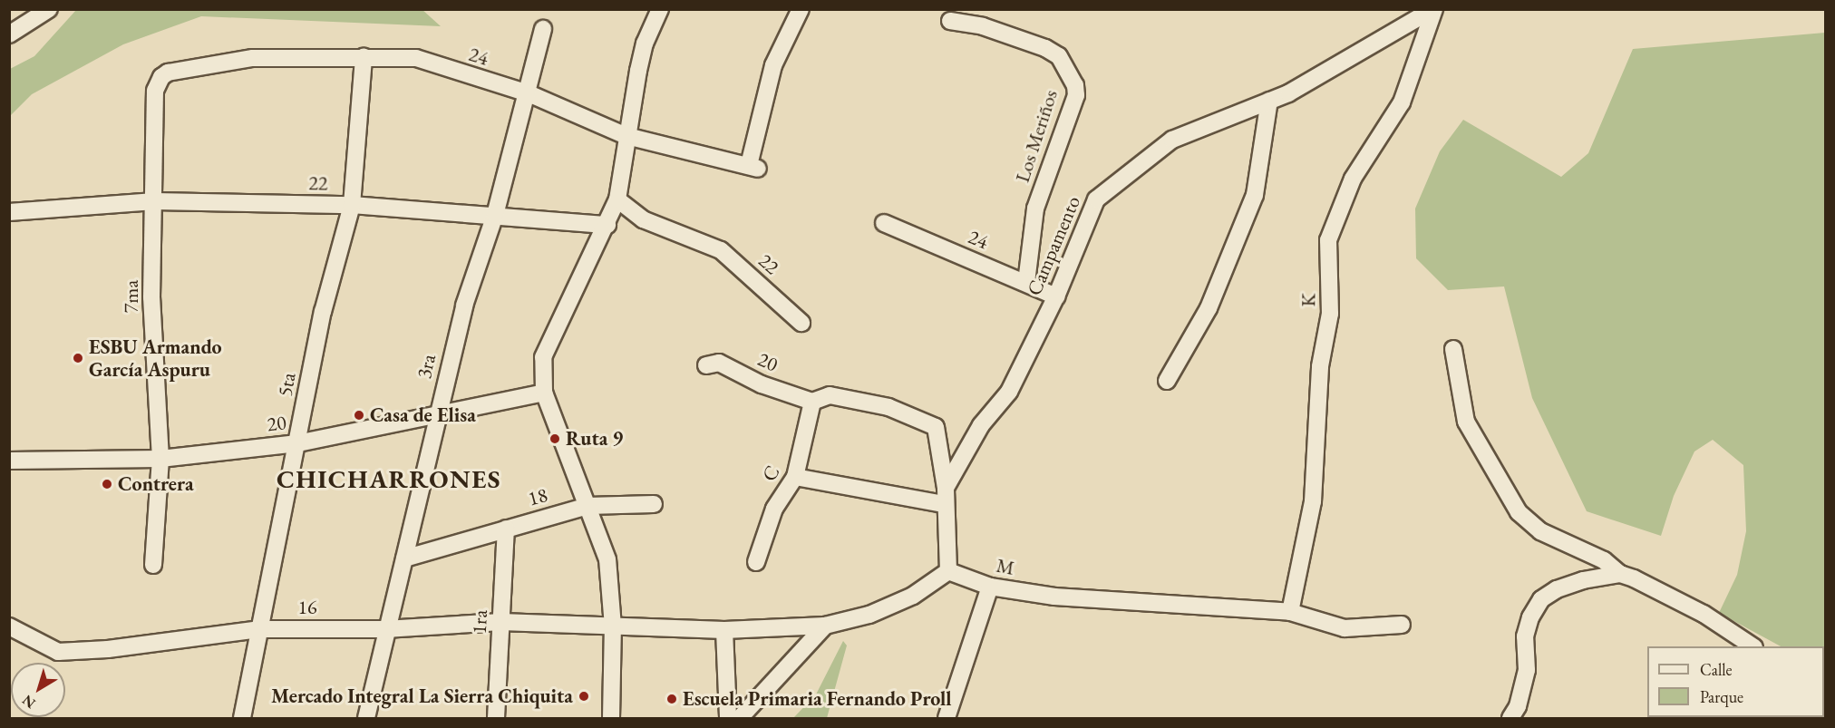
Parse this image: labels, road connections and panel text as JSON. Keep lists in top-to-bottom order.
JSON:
{
  "streets": {
    "street": [
      "24",
      "Los Meriños",
      "22",
      "Campamento",
      "7ma",
      "K",
      "20",
      "3ra",
      "5ta",
      "C",
      "18",
      "M",
      "16",
      "1ra"
    ]
  },
  "crossings": [
    ["24", "Los Meriños"],
    ["24", "Campamento"],
    ["24", "7ma"],
    ["24", "3ra"],
    ["24", "5ta"],
    ["22", "7ma"],
    ["22", "3ra"],
    ["22", "5ta"],
    ["Campamento", "K"],
    ["7ma", "20"],
    ["K", "M"],
    ["20", "3ra"],
    ["20", "5ta"],
    ["20", "C"],
    ["3ra", "18"],
    ["3ra", "16"],
    ["5ta", "16"],
    ["18", "1ra"],
    ["16", "1ra"]
  ],
  "districts": ["CHICHARRONES"],
  "places": [
    "ESBU Armando García Aspuru",
    "Casa de Elisa",
    "Ruta 9",
    "Contrera",
    "Mercado Integral La Sierra Chiquita",
    "Escuela Primaria Fernando Proll"
  ],
  "legend": ["Calle", "Parque"],
  "north": "bottom left"
}
